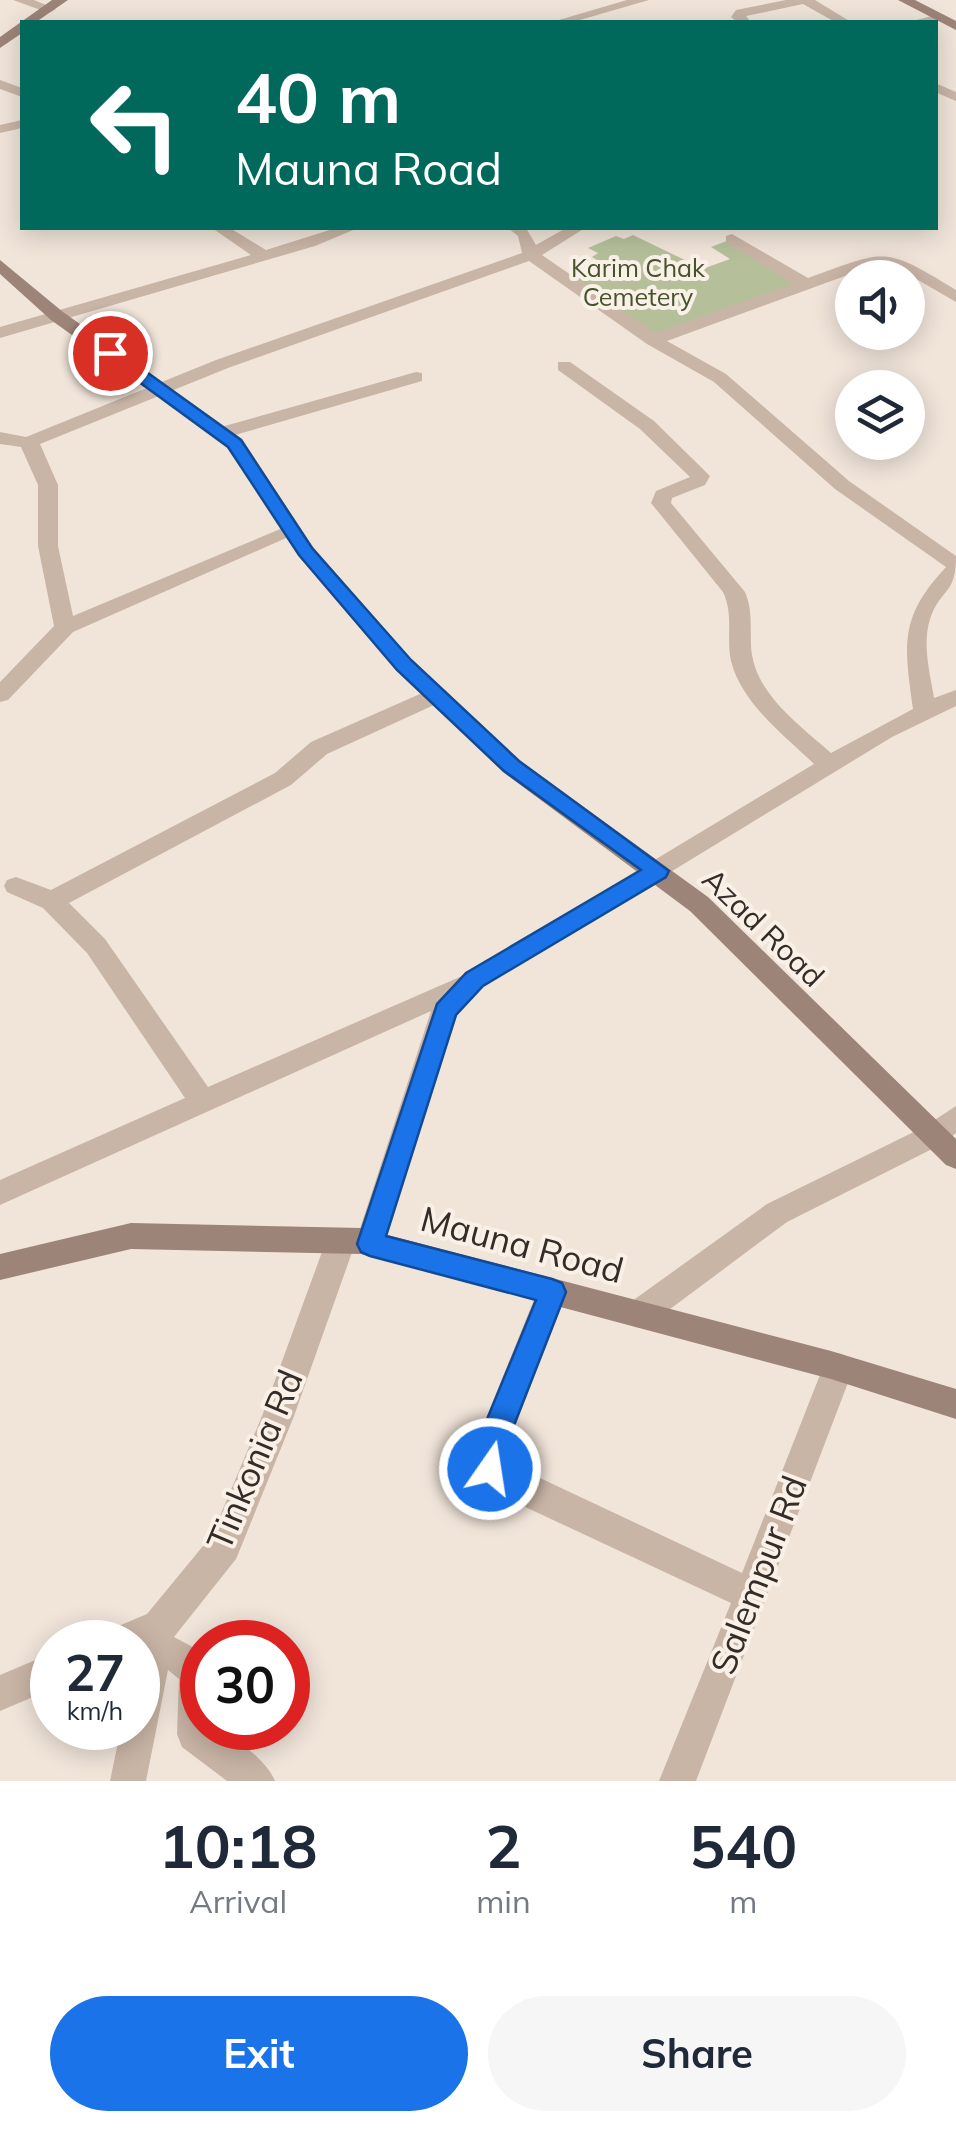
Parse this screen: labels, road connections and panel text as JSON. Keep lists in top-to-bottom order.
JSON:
{
  "streets": {
    "street": [
      "Azad Road",
      "Mauna Road",
      "Tinkonia Rd",
      "Salempur Rd"
    ]
  },
  "crossings": [
    ["Mauna Road", "Tinkonia Rd"],
    ["Mauna Road", "Salempur Rd"]
  ],
  "parks": ["Karim Chak Cemetery"],
  "page": {
    "turn": ["40 m", "Mauna Road"],
    "speed": "27 km/h",
    "limit": "30",
    "eta": [
      "10:18",
      "Arrival",
      "2",
      "min",
      "540",
      "m"
    ],
    "buttons": ["Exit", "Share"]
  }
}
